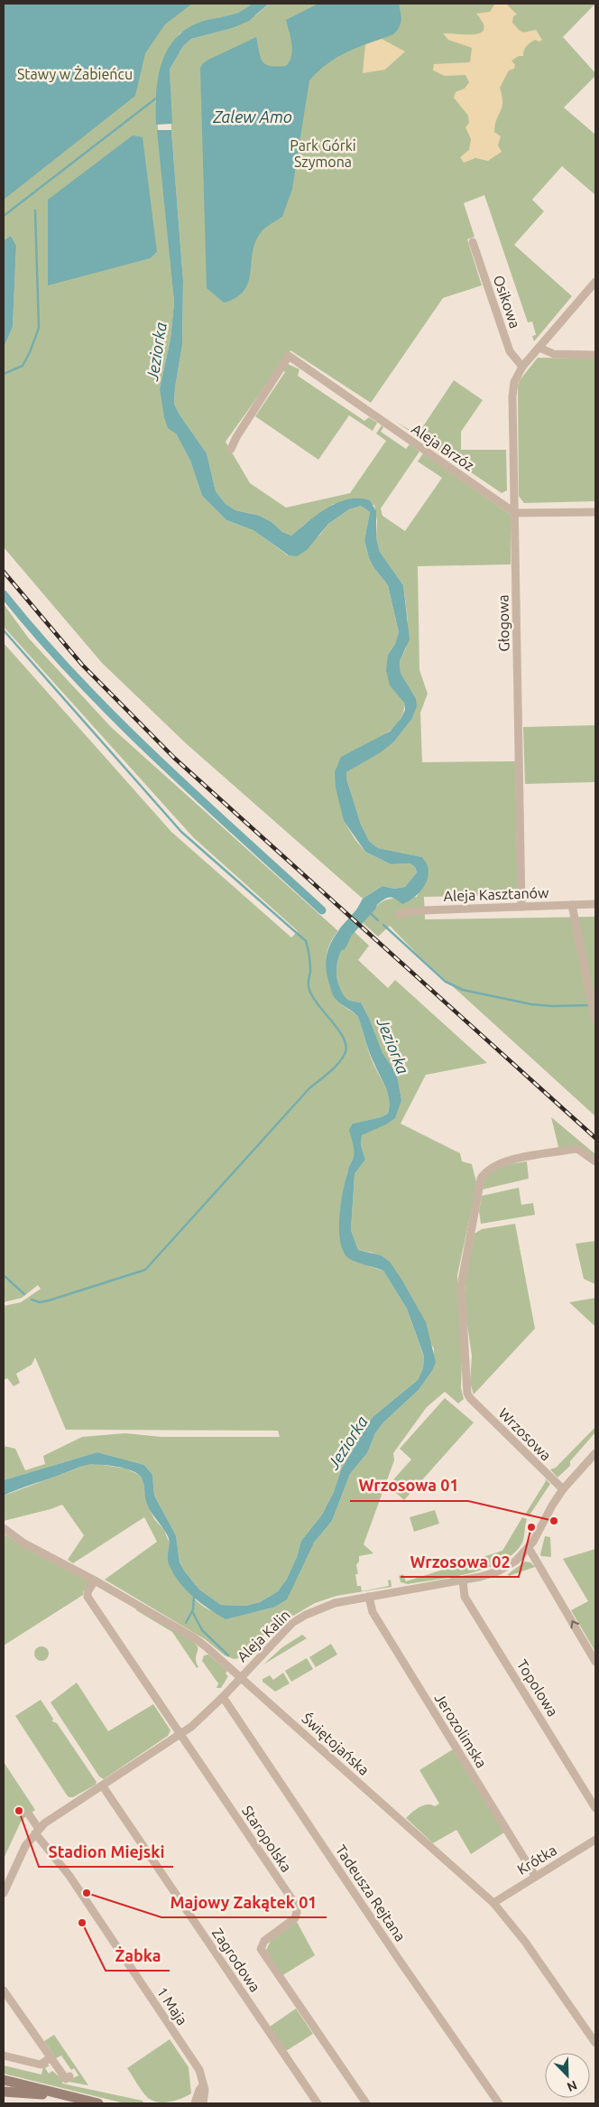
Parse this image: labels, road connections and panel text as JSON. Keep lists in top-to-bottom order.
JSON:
{
  "streets": {
    "street": [
      "Osikowa",
      "Aleja Brzóz",
      "Głogowa",
      "Aleja Kasztanów",
      "Wrzosowa",
      "Aleja Kalin",
      "Topolowa",
      "Jerozolimska",
      "Świętojańska",
      "Staropolska",
      "Krótka",
      "Tadeusza Rejtana",
      "Zagrodowa",
      "1 Maja"
    ]
  },
  "crossings": [
    ["Osikowa", "Głogowa"],
    ["Aleja Brzóz", "Głogowa"],
    ["Głogowa", "Aleja Kasztanów"],
    ["Wrzosowa", "Aleja Kalin"],
    ["Aleja Kalin", "Topolowa"],
    ["Aleja Kalin", "Jerozolimska"],
    ["Aleja Kalin", "Świętojańska"],
    ["Aleja Kalin", "Staropolska"],
    ["Aleja Kalin", "Tadeusza Rejtana"],
    ["Aleja Kalin", "Zagrodowa"],
    ["Aleja Kalin", "1 Maja"],
    ["Jerozolimska", "Krótka"],
    ["Świętojańska", "Staropolska"],
    ["Świętojańska", "Krótka"]
  ],
  "water": ["Zalew Amo", "Jeziorka"],
  "parks": ["Stawy w Żabieńcu", "Park Górki Szymona"],
  "places": [
    "Wrzosowa 01",
    "Wrzosowa 02",
    "Stadion Miejski",
    "Majowy Zakątek 01",
    "Żabka"
  ],
  "north": "bottom right"
}
